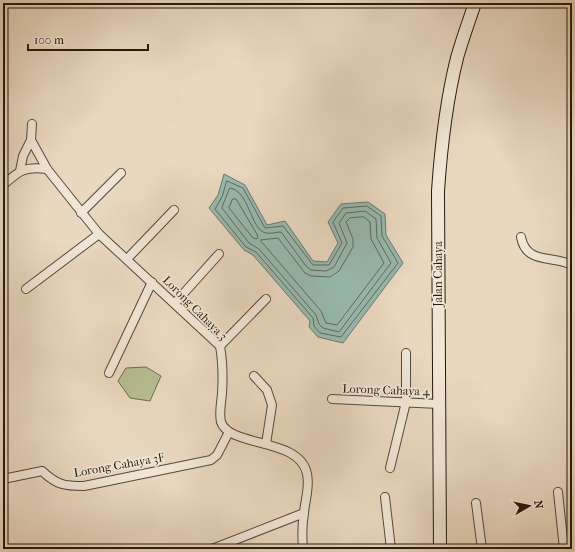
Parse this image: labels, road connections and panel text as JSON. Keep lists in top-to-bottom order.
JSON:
{
  "streets": {
    "street": [
      "Jalan Cahaya",
      "Lorong Cahaya 3",
      "Lorong Cahaya 4",
      "Lorong Cahaya 3F"
    ]
  },
  "crossings": [
    ["Jalan Cahaya", "Lorong Cahaya 4"],
    ["Lorong Cahaya 3", "Lorong Cahaya 3F"]
  ],
  "scale_bar": "100 m",
  "north": "right"
}
